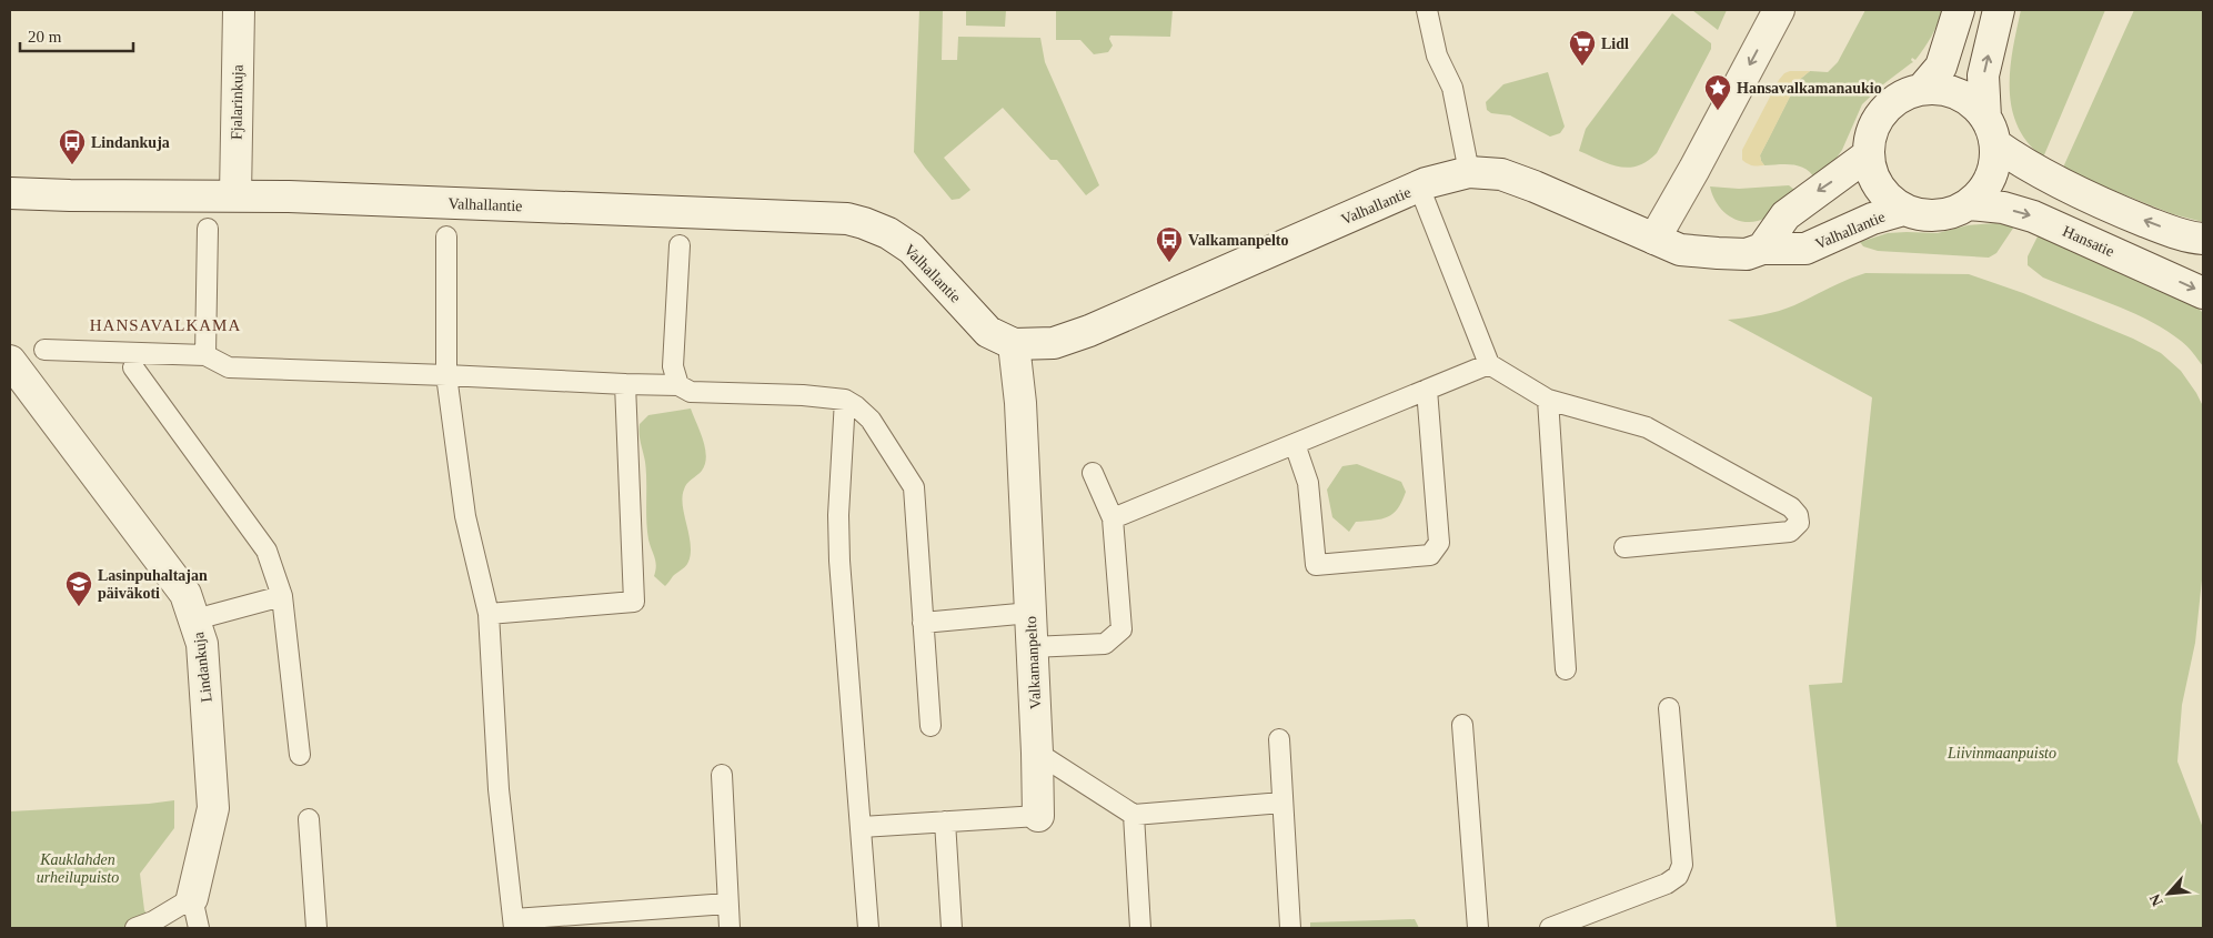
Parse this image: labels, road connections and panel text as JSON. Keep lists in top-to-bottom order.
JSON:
{
  "streets": {
    "street": [
      "Fjalarinkuja",
      "Valhallantie",
      "Hansatie",
      "Valkamanpelto",
      "Lindankuja"
    ]
  },
  "crossings": [
    ["Fjalarinkuja", "Valhallantie"],
    ["Valhallantie", "Hansatie"],
    ["Valhallantie", "Valkamanpelto"]
  ],
  "districts": ["HANSAVALKAMA"],
  "parks": ["Liivinmaanpuisto", "Kauklahden urheilupuisto"],
  "places": {
    "supermarket": ["Lidl"],
    "place": ["Hansavalkamanaukio"],
    "bus stop": ["Lindankuja", "Valkamanpelto"],
    "school or university": ["Lasinpuhaltajan päiväkoti"]
  },
  "scale_bar": "20 m",
  "north": "bottom left"
}
